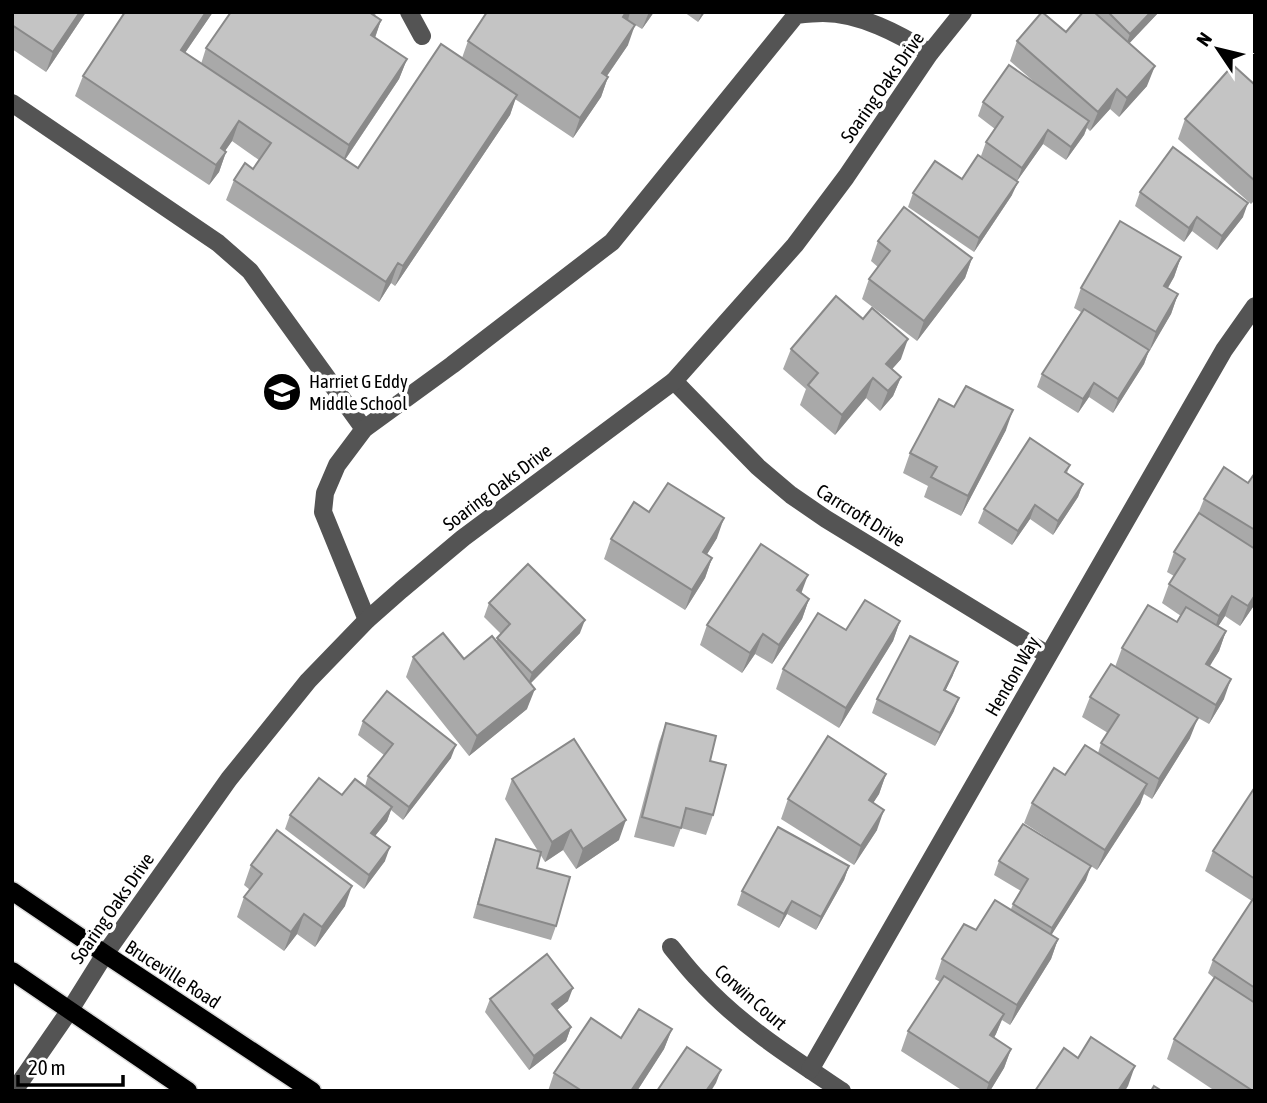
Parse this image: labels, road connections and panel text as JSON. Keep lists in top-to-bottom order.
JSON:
{
  "streets": {
    "main road": ["Bruceville Road"],
    "street": [
      "Soaring Oaks Drive",
      "Carrcroft Drive",
      "Hendon Way",
      "Corwin Court"
    ]
  },
  "crossings": [
    ["Soaring Oaks Drive", "Carrcroft Drive"],
    ["Soaring Oaks Drive", "Bruceville Road"],
    ["Carrcroft Drive", "Hendon Way"],
    ["Hendon Way", "Corwin Court"]
  ],
  "places": {
    "school or university": ["Harriet G Eddy Middle School"]
  },
  "scale_bar": "20 m",
  "north": "top left"
}
